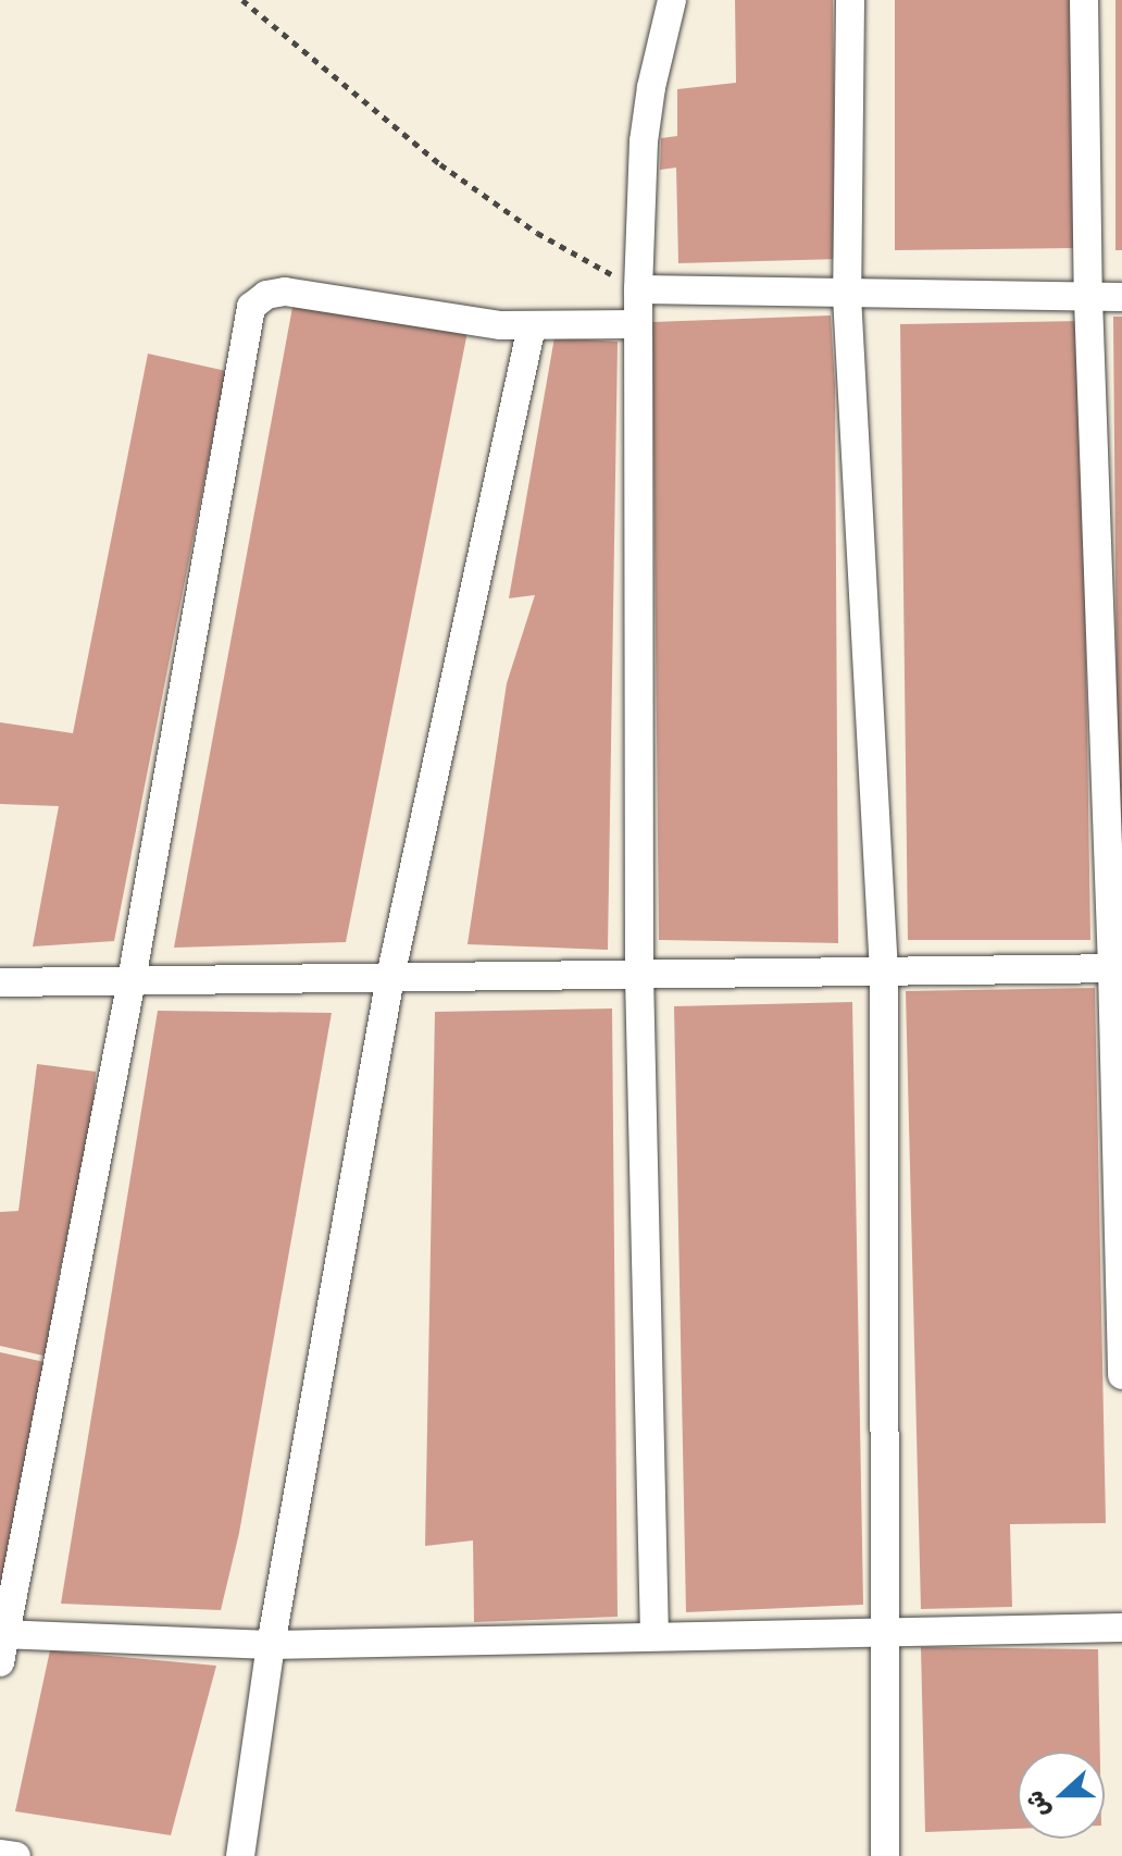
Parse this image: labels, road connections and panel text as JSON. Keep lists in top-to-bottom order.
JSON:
{
  "north": "left"
}
